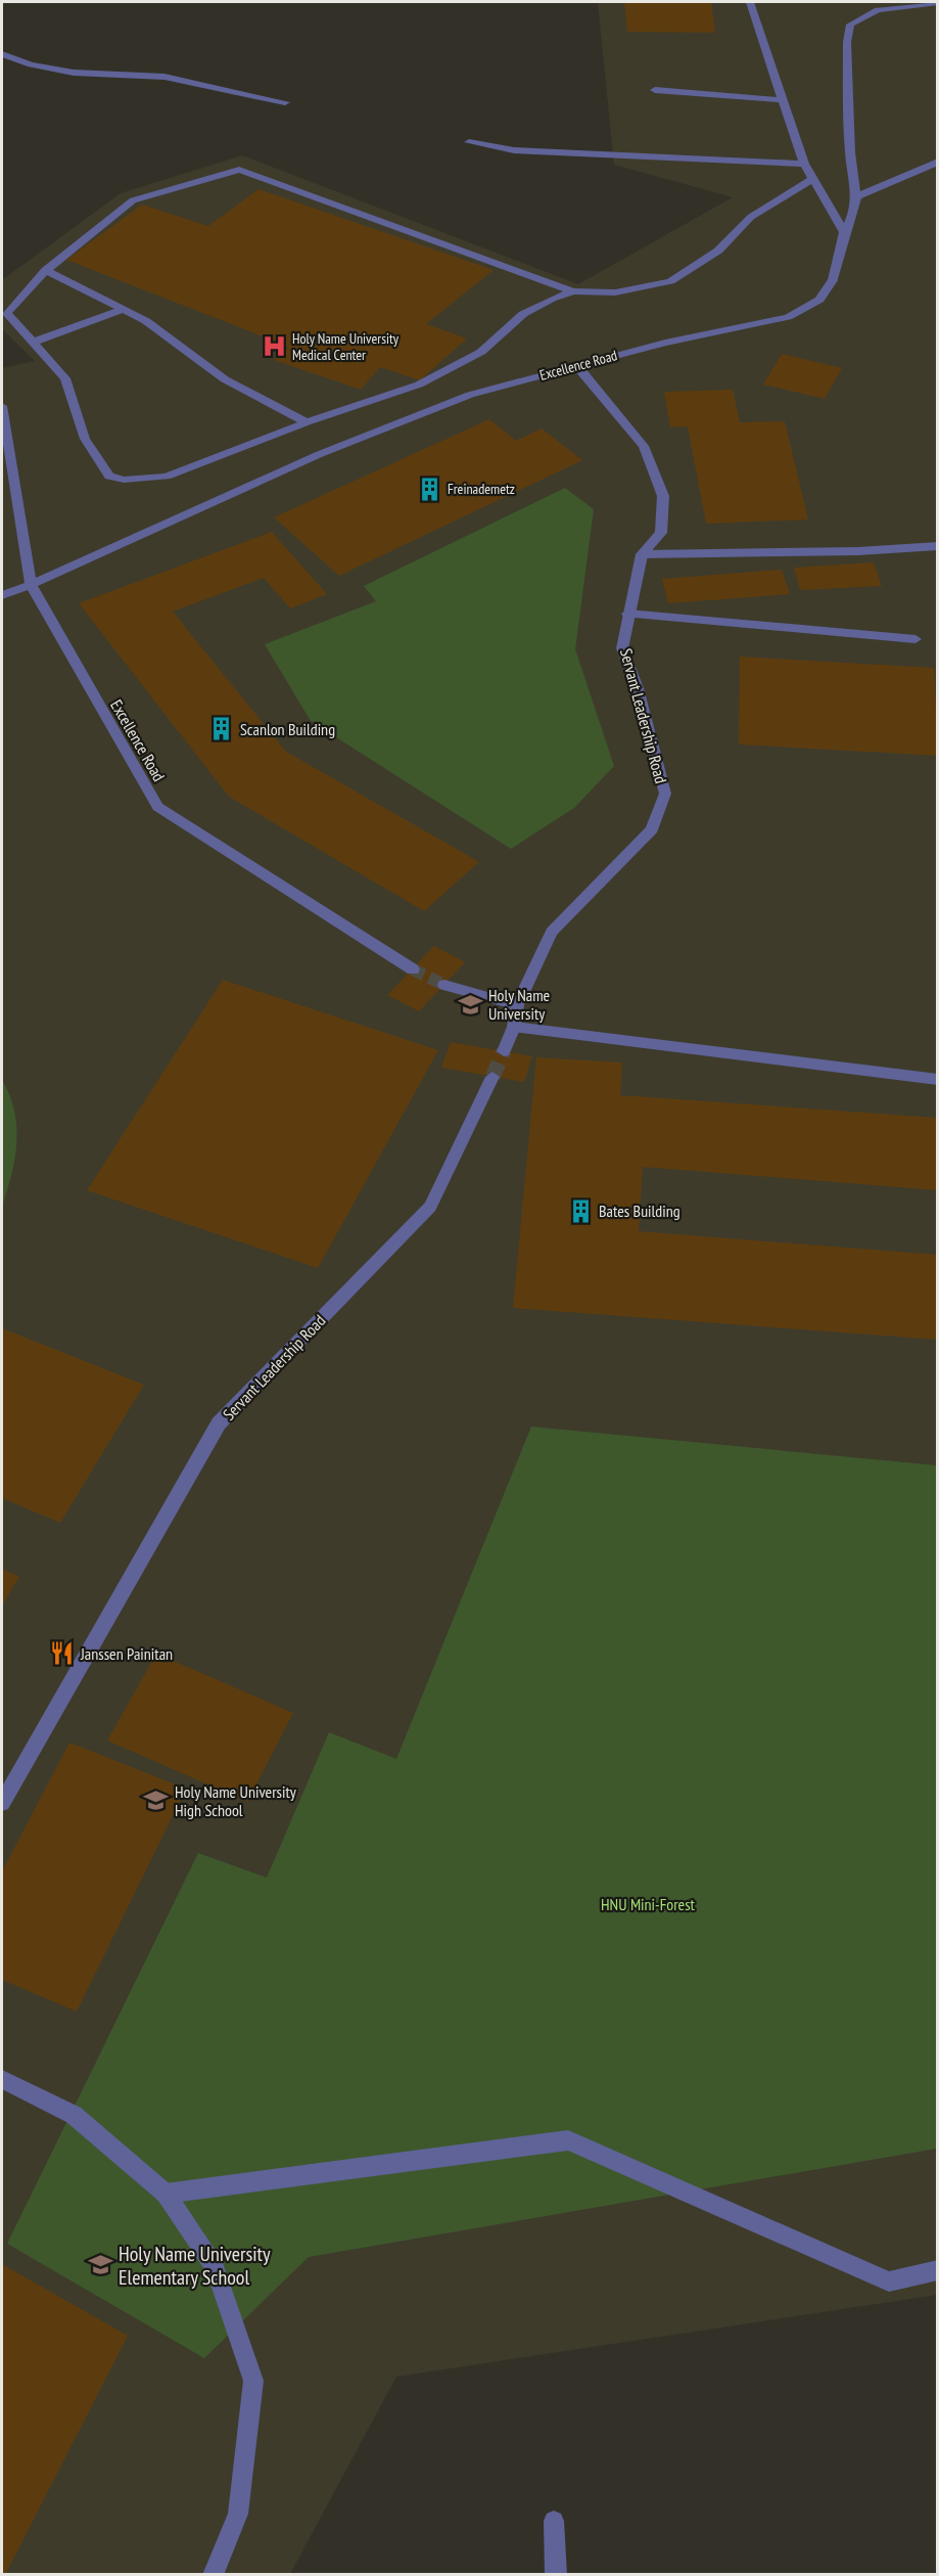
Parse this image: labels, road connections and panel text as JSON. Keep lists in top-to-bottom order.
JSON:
{
  "streets": {
    "street": ["Excellence Road", "Servant Leadership Road"]
  },
  "crossings": [
    ["Excellence Road", "Servant Leadership Road"]
  ],
  "parks": ["HNU Mini-Forest"],
  "places": {
    "hospital": ["Holy Name University Medical Center"],
    "building": ["Freinademetz", "Scanlon Building", "Bates Building"],
    "school or university": ["Holy Name University", "Holy Name University High School", "Holy Name University Elementary School"],
    "restaurant": ["Janssen Painitan"]
  }
}
